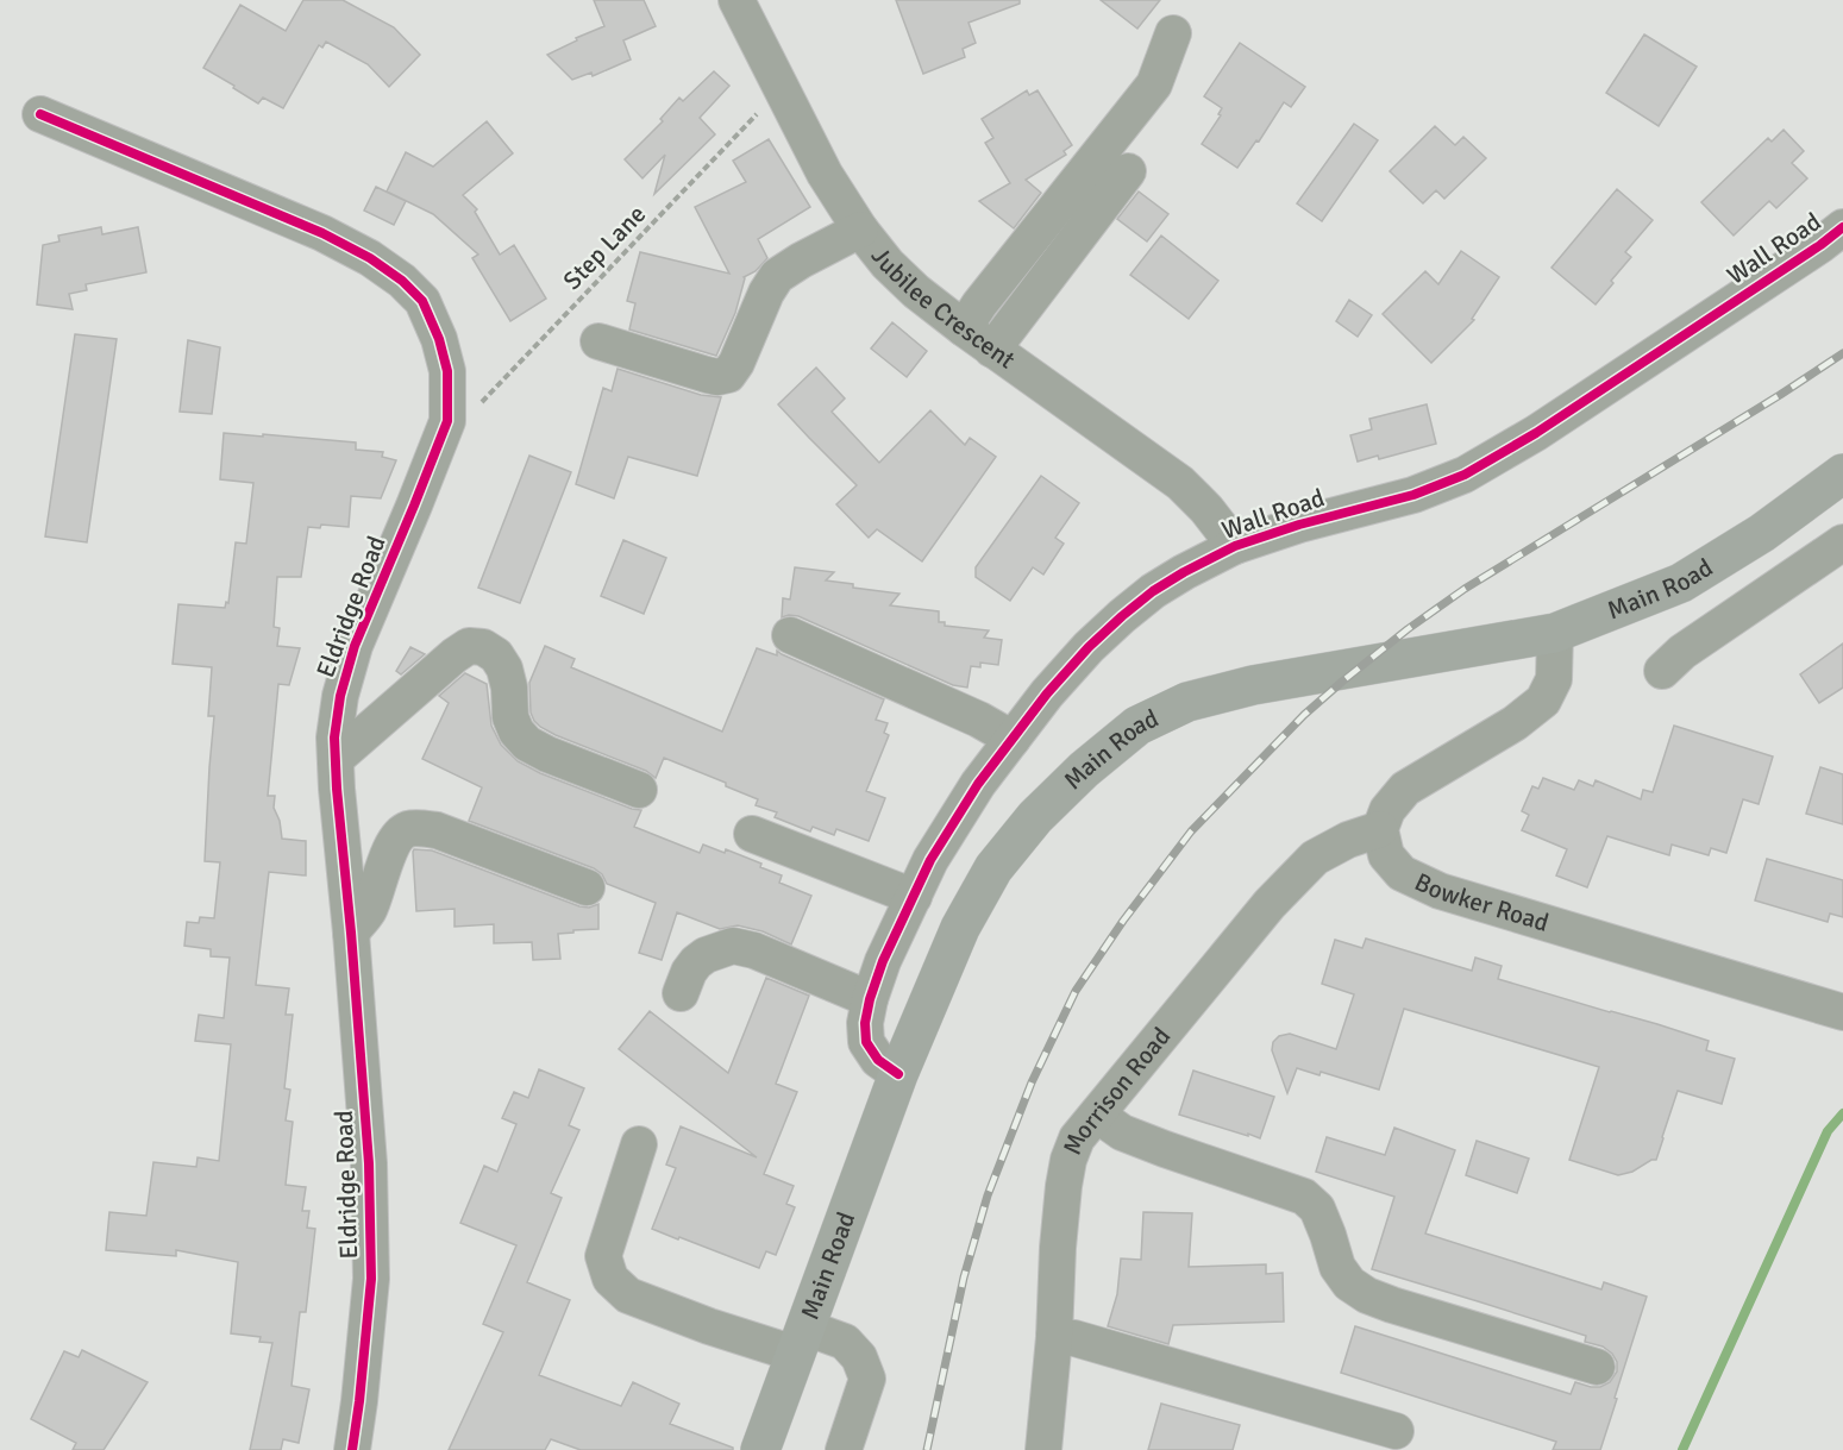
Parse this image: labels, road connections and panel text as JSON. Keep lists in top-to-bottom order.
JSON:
{
  "streets": {
    "main road": ["Main Road"],
    "street": [
      "Wall Road",
      "Jubilee Crescent",
      "Eldridge Road",
      "Bowker Road",
      "Morrison Road"
    ],
    "path": ["Step Lane"]
  },
  "crossings": [
    ["Step Lane", "Jubilee Crescent"],
    ["Step Lane", "Eldridge Road"],
    ["Wall Road", "Jubilee Crescent"],
    ["Wall Road", "Main Road"],
    ["Bowker Road", "Morrison Road"]
  ]
}
